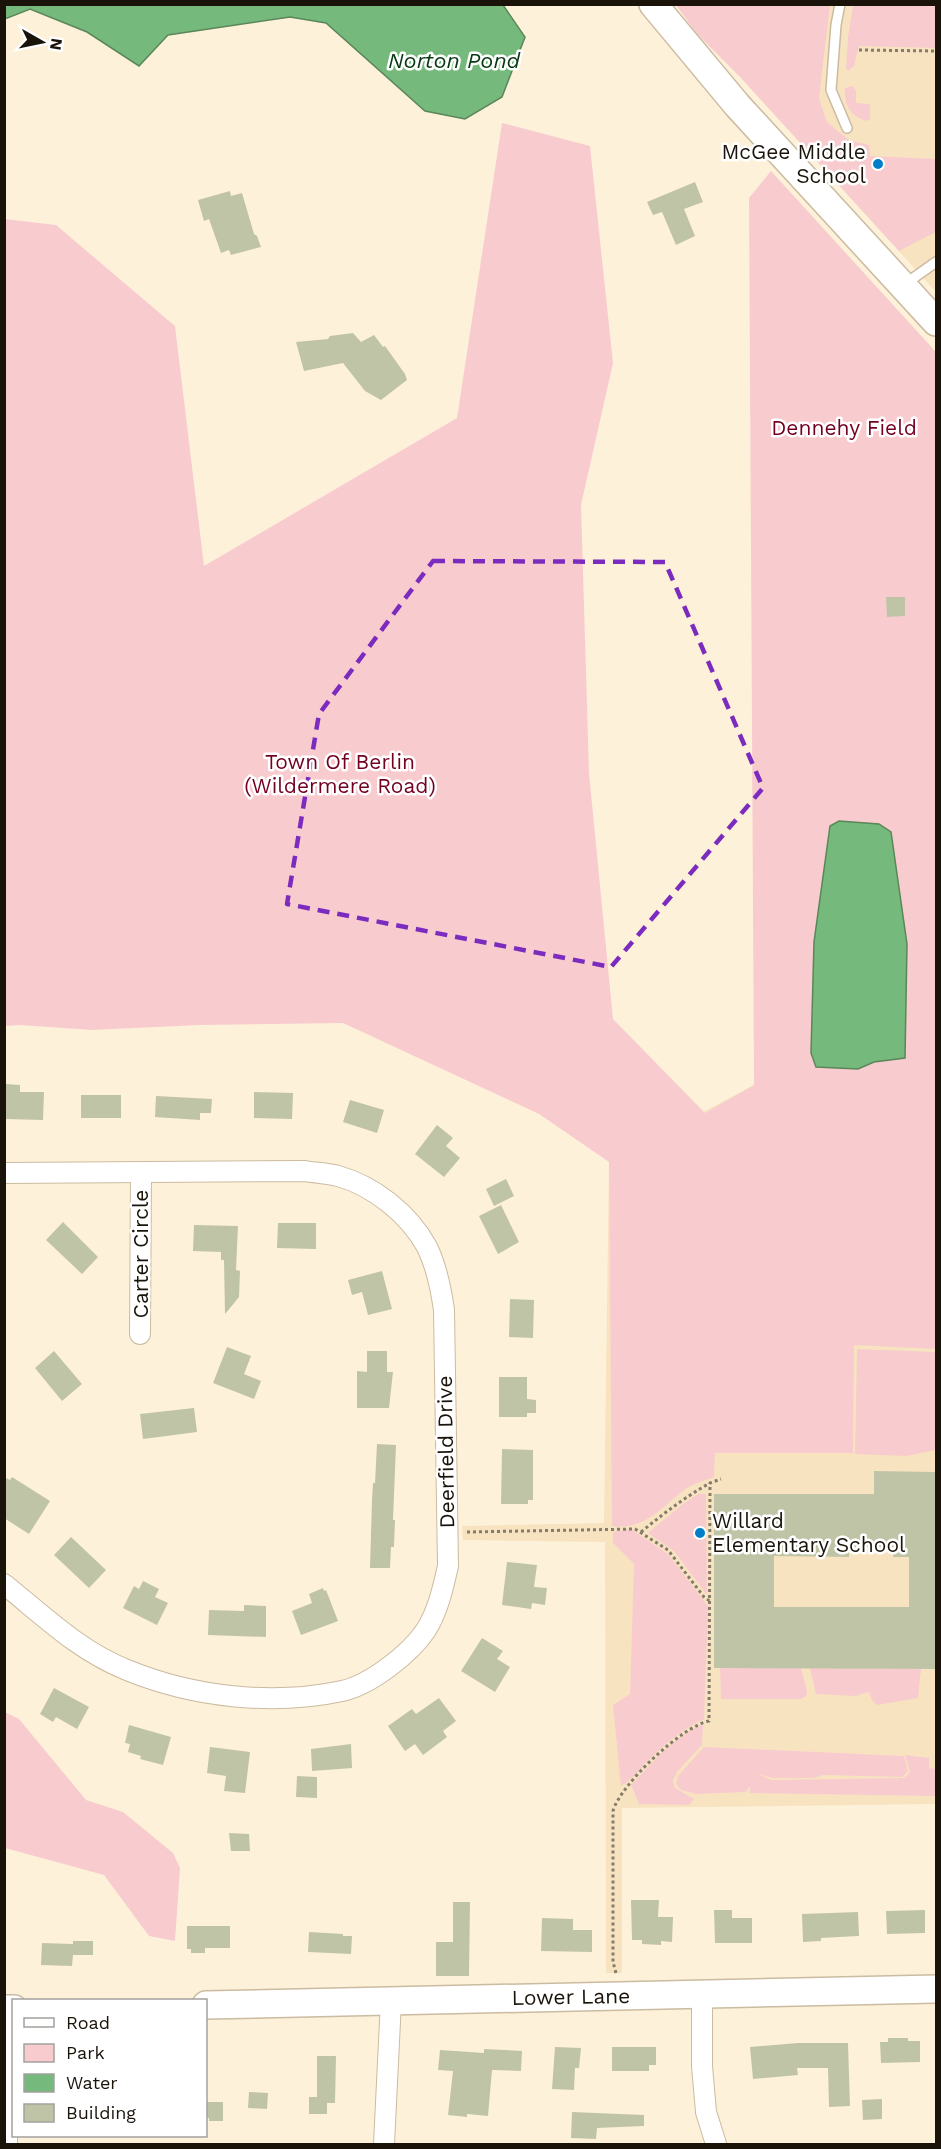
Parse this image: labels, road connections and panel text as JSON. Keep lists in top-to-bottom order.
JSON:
{
  "streets": {
    "street": ["Carter Circle", "Deerfield Drive", "Lower Lane"]
  },
  "crossings": [
    ["Carter Circle", "Deerfield Drive"]
  ],
  "water": ["Norton Pond"],
  "parks": ["Dennehy Field", "Town Of Berlin (Wildermere Road)"],
  "places": ["McGee Middle School", "Willard Elementary School"],
  "legend": [
    "Road",
    "Park",
    "Water",
    "Building"
  ],
  "north": "right"
}
